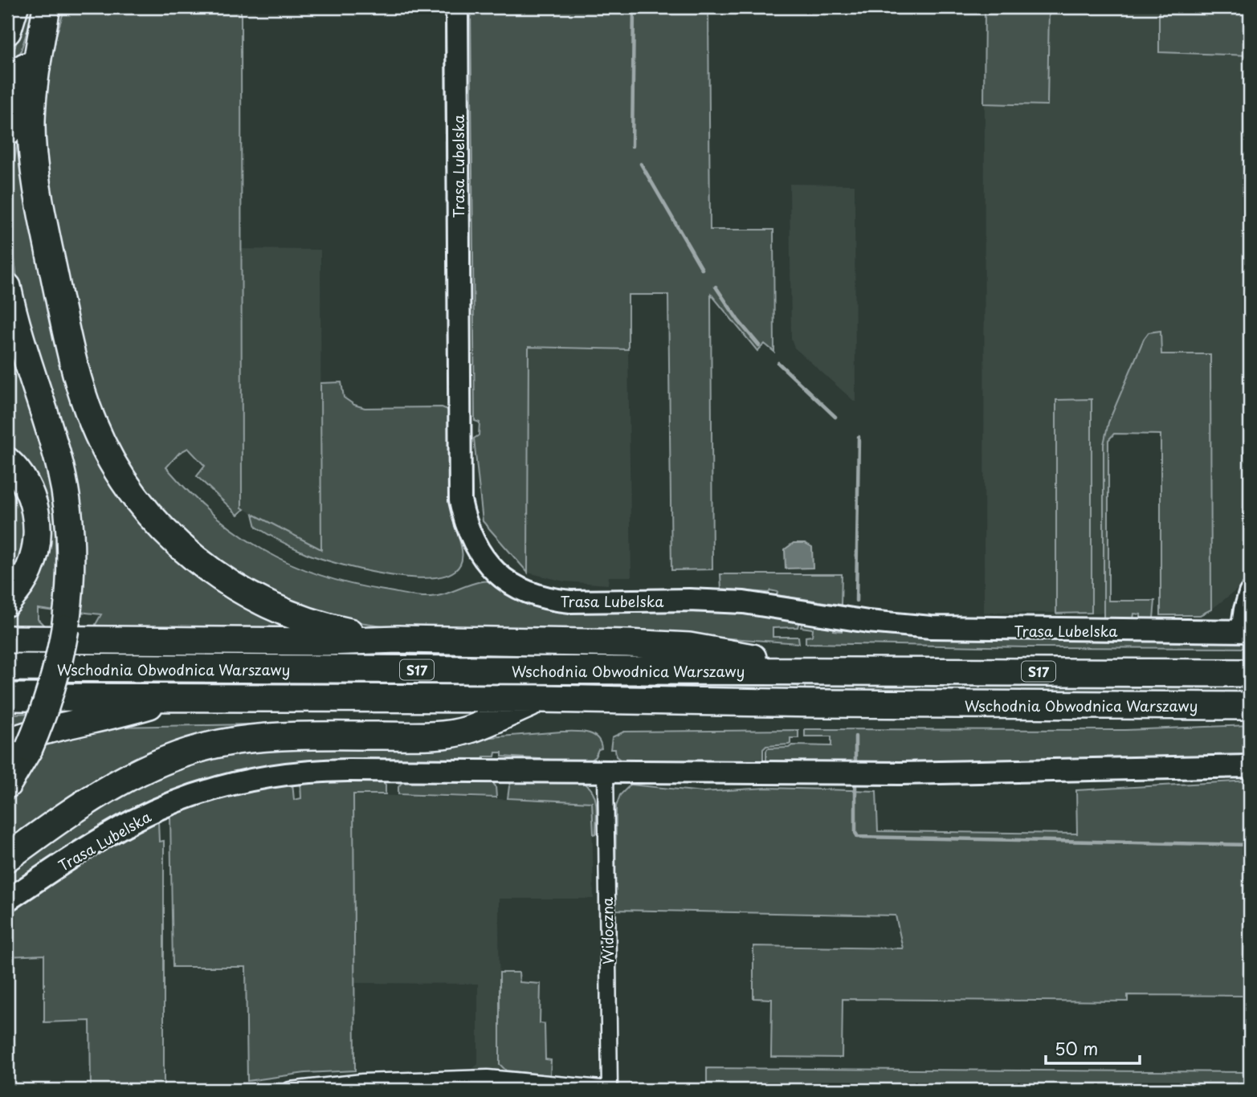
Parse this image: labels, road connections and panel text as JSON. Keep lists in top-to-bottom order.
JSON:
{
  "streets": {
    "highway": ["Wschodnia Obwodnica Warszawy", "S17"],
    "street": ["Trasa Lubelska", "Widoczna"]
  },
  "crossings": [
    ["Trasa Lubelska", "Widoczna"],
    ["Wschodnia Obwodnica Warszawy", "S17"]
  ],
  "scale_bar": "50 m"
}
